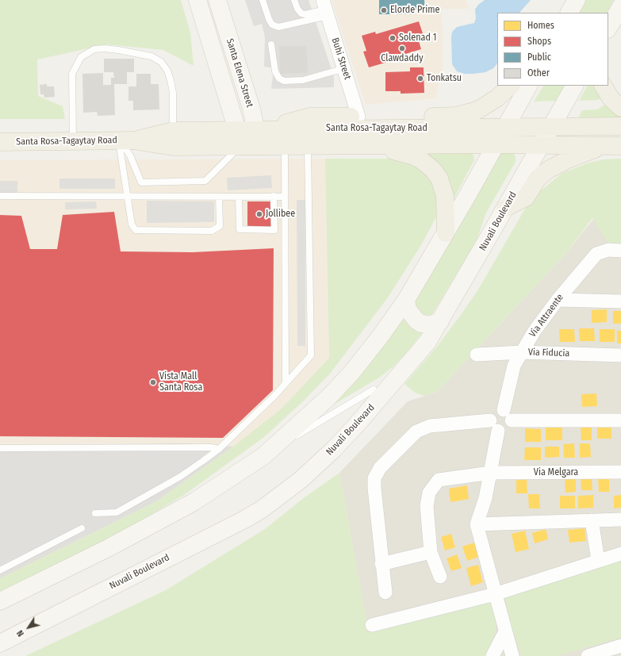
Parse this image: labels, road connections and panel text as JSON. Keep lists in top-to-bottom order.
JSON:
{
  "streets": {
    "main road": ["Santa Elena Street", "Santa Rosa-Tagaytay Road", "Nuvali Boulevard"],
    "street": [
      "Buhi Street",
      "Via Attraente",
      "Via Fiducia",
      "Via Melgara"
    ]
  },
  "crossings": [
    ["Santa Elena Street", "Santa Rosa-Tagaytay Road"],
    ["Santa Rosa-Tagaytay Road", "Nuvali Boulevard"],
    ["Via Attraente", "Via Fiducia"]
  ],
  "places": [
    "Elorde Prime",
    "Solenad 1",
    "Clawdaddy",
    "Tonkatsu",
    "Jollibee",
    "Vista Mall Santa Rosa"
  ],
  "legend": [
    "Homes",
    "Shops",
    "Public",
    "Other"
  ],
  "north": "bottom left"
}
